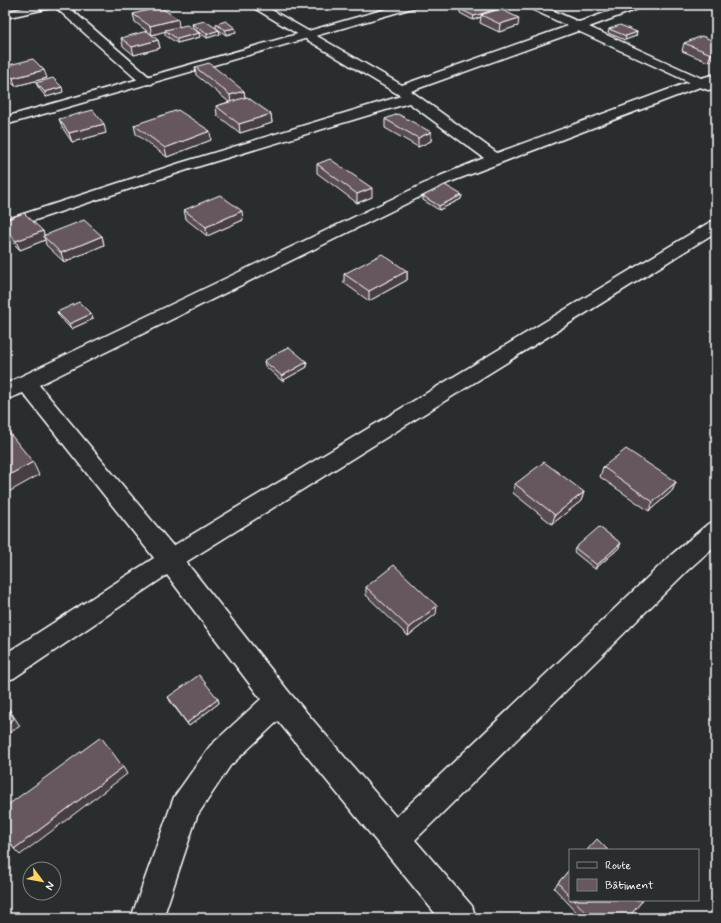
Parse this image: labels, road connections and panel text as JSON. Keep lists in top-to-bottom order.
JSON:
{
  "legend": ["Route", "Bâtiment"],
  "north": "bottom right"
}
